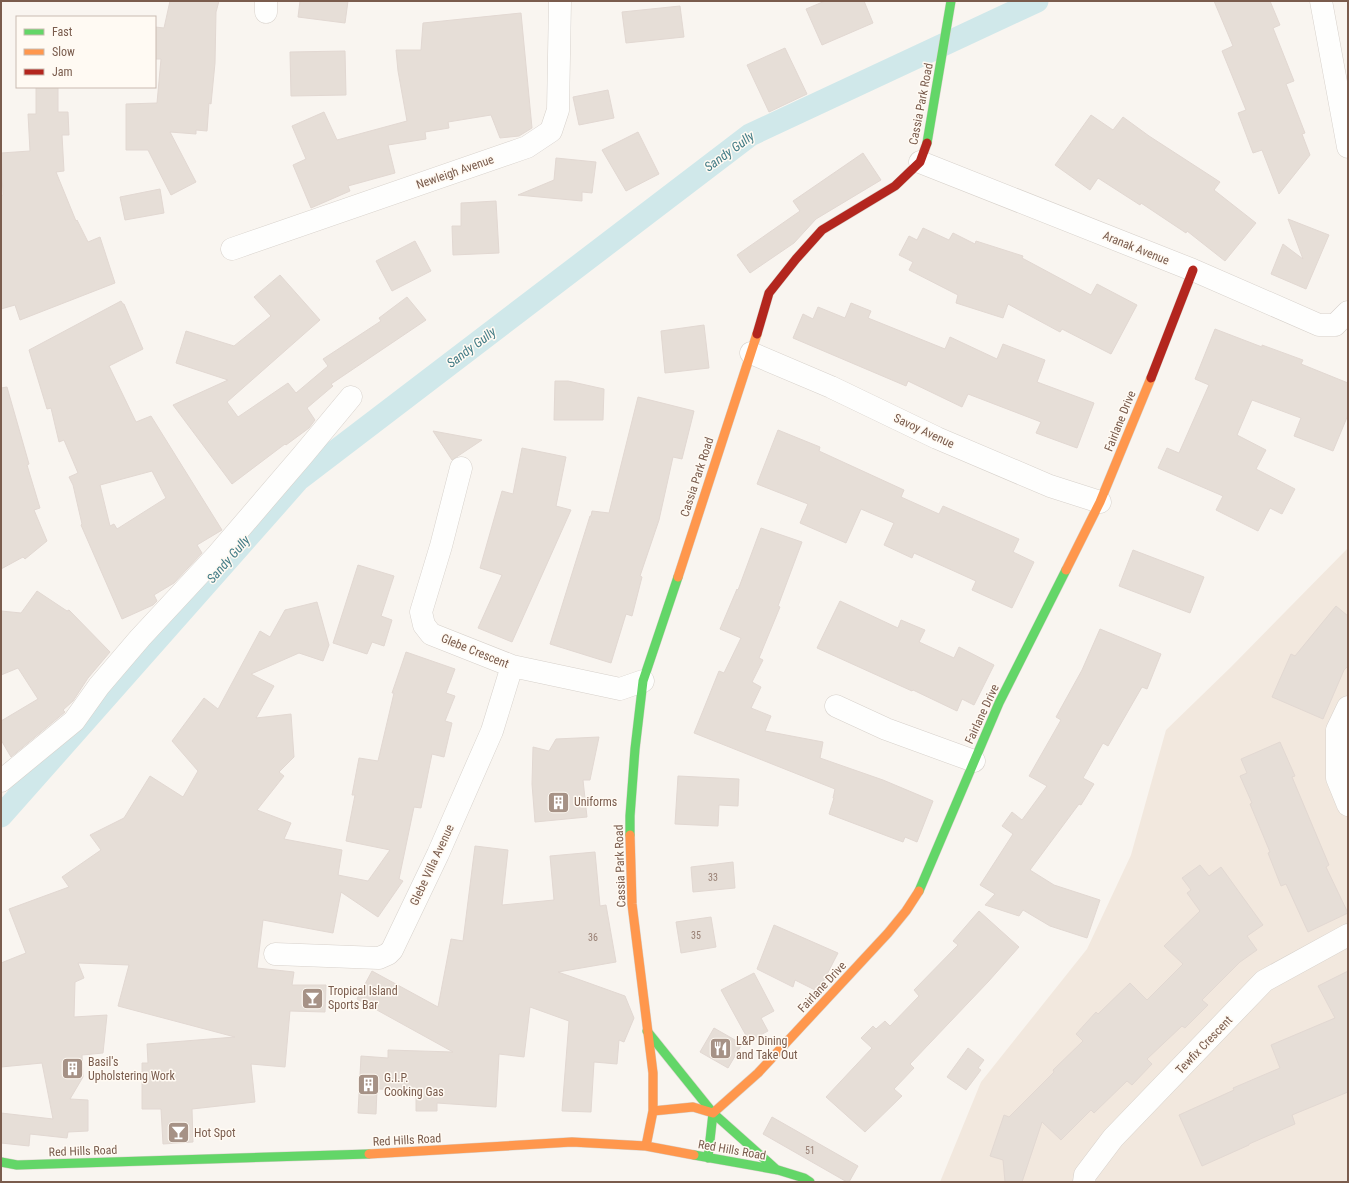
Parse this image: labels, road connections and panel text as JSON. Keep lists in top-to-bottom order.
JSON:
{
  "streets": {
    "main road": ["Cassia Park Road", "Fairlane Drive", "Red Hills Road"],
    "street": [
      "Newleigh Avenue",
      "Aranak Avenue",
      "Savoy Avenue",
      "Glebe Crescent",
      "Glebe Villa Avenue",
      "Tewfix Crescent"
    ]
  },
  "crossings": [
    ["Cassia Park Road", "Aranak Avenue"],
    ["Cassia Park Road", "Savoy Avenue"],
    ["Cassia Park Road", "Glebe Crescent"],
    ["Cassia Park Road", "Red Hills Road"],
    ["Aranak Avenue", "Fairlane Drive"],
    ["Fairlane Drive", "Savoy Avenue"],
    ["Glebe Crescent", "Glebe Villa Avenue"]
  ],
  "water": ["Sandy Gully"],
  "places": {
    "building": ["Uniforms", "Basil's Upholstering Work", "G.I.P. Cooking Gas"],
    "bar": ["Tropical Island Sports Bar", "Hot Spot"],
    "restaurant": ["L&P Dining and Take Out"]
  },
  "house_numbers": [
    "33",
    "35",
    "36",
    "51"
  ],
  "legend": ["Fast", "Slow", "Jam"]
}
